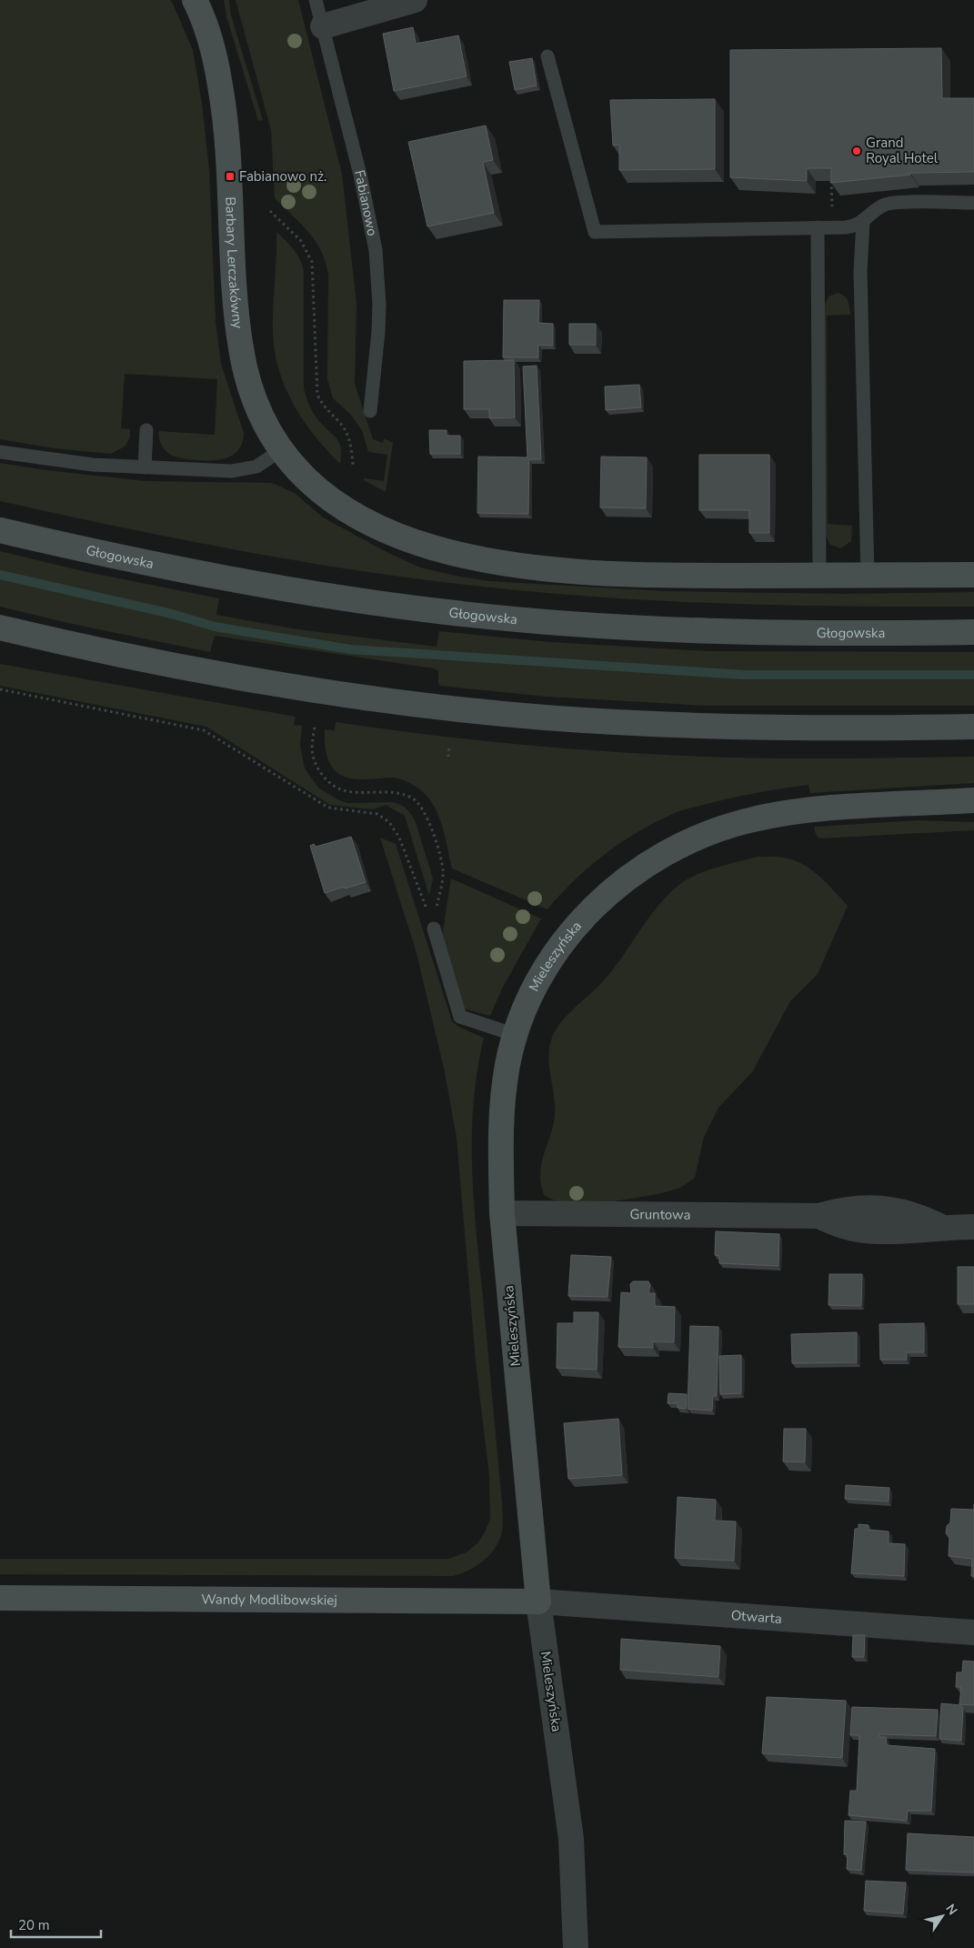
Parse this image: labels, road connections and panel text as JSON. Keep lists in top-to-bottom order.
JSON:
{
  "streets": {
    "street": [
      "Barbary Lerczakówny",
      "Głogowska",
      "Mieleszyńska",
      "Gruntowa",
      "Wandy Modlibowskiej",
      "Otwarta"
    ],
    "lane": ["Fabianowo"]
  },
  "crossings": [
    ["Mieleszyńska", "Gruntowa"],
    ["Mieleszyńska", "Wandy Modlibowskiej"],
    ["Mieleszyńska", "Otwarta"],
    ["Wandy Modlibowskiej", "Otwarta"]
  ],
  "places": {
    "other": ["Grand Royal Hotel"],
    "transit": ["Fabianowo nż."]
  },
  "scale_bar": "20 m",
  "north": "top right"
}
